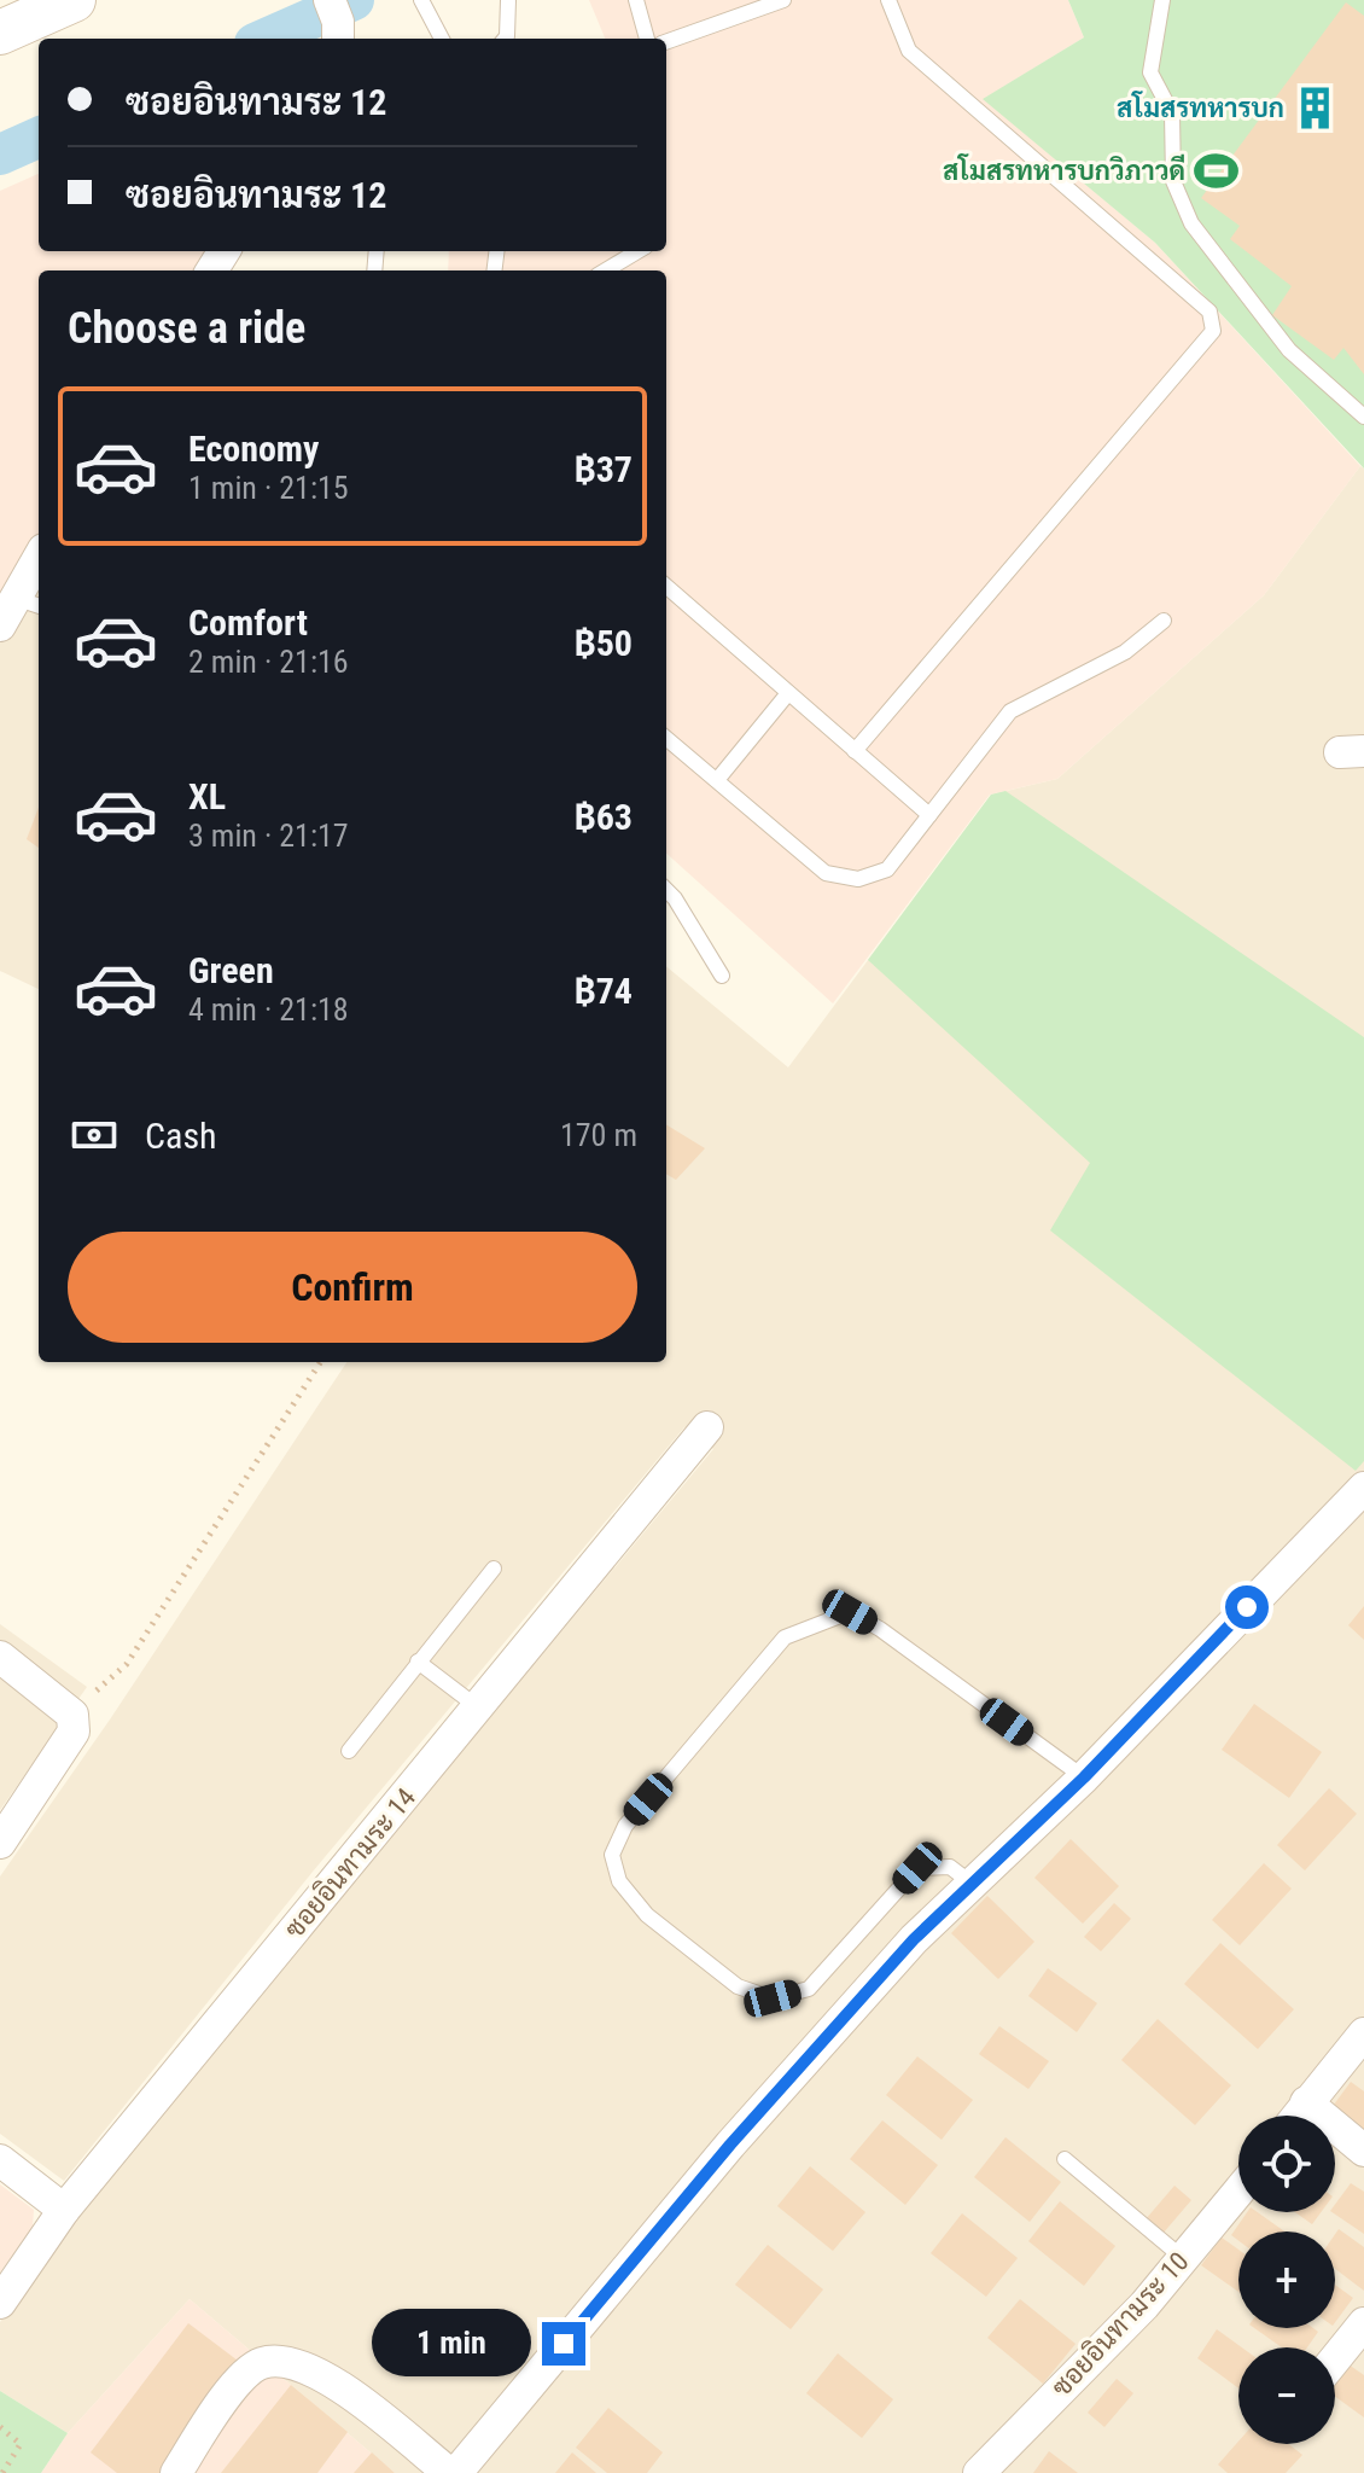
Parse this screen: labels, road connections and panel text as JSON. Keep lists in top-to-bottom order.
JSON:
{
  "streets": {
    "street": ["ซอยอินทามระ 14", "ซอยอินทามระ 10"]
  },
  "places": {
    "building": ["สโมสรทหารบก"],
    "sports": ["สโมสรทหารบกวิภาวดี"]
  },
  "page": {
    "banner": ["ซอยอินทามระ 12", "ซอยอินทามระ 12"],
    "heading": "Choose a ride",
    "list": [
      {
        "name": "Economy",
        "note": "1 min · 21:15",
        "value": "฿37"
      },
      {
        "name": "Comfort",
        "note": "2 min · 21:16",
        "value": "฿50"
      },
      {
        "name": "XL",
        "note": "3 min · 21:17",
        "value": "฿63"
      },
      {
        "name": "Green",
        "note": "4 min · 21:18",
        "value": "฿74"
      }
    ],
    "pay": ["Cash", "170 m"],
    "buttons": "Confirm",
    "map_buttons": ["+", "−"],
    "bubble": "1 min"
  }
}
